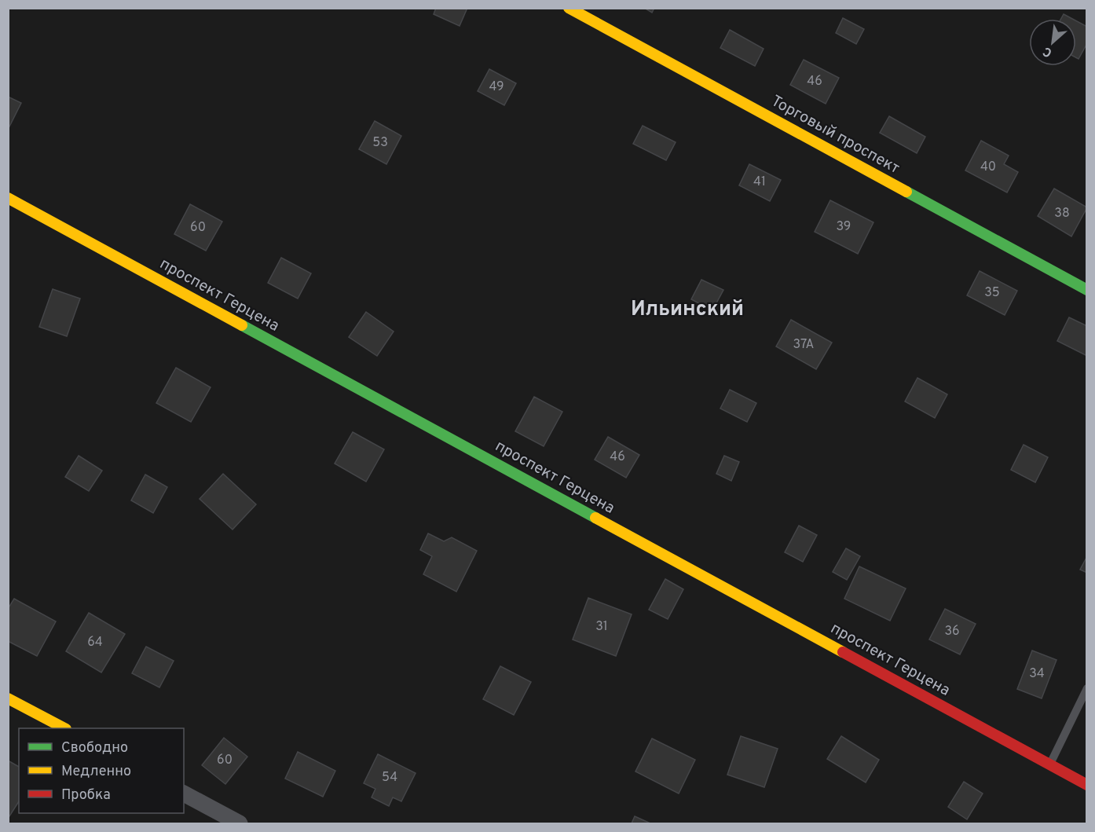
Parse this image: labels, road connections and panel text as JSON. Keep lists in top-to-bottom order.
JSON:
{
  "streets": {
    "street": ["Торговый проспект", "проспект Герцена"]
  },
  "districts": ["Ильинский"],
  "house_numbers": [
    "46",
    "49",
    "53",
    "40",
    "41",
    "38",
    "39",
    "60",
    "35",
    "37А",
    "46",
    "31",
    "36",
    "64",
    "34",
    "60",
    "54"
  ],
  "legend": ["Свободно", "Медленно", "Пробка"],
  "north": "bottom left"
}
